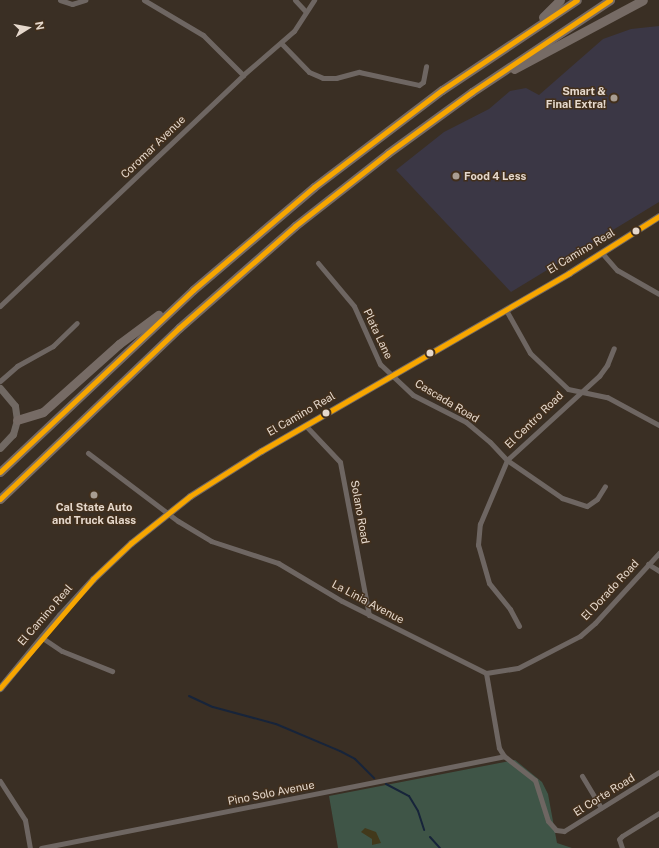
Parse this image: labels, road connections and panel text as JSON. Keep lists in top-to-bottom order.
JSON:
{
  "streets": {
    "main road": ["El Camino Real"],
    "street": [
      "Coromar Avenue",
      "Plata Lane",
      "Cascada Road",
      "El Centro Road",
      "Solano Road",
      "El Dorado Road",
      "La Linia Avenue",
      "Pino Solo Avenue",
      "El Corte Road"
    ]
  },
  "crossings": [
    ["El Camino Real", "Plata Lane"],
    ["El Camino Real", "Cascada Road"],
    ["El Camino Real", "Solano Road"],
    ["El Camino Real", "La Linia Avenue"],
    ["Plata Lane", "Cascada Road"],
    ["Cascada Road", "El Centro Road"],
    ["Solano Road", "La Linia Avenue"],
    ["El Dorado Road", "La Linia Avenue"],
    ["Pino Solo Avenue", "El Corte Road"]
  ],
  "places": ["Smart & Final Extra!", "Food 4 Less", "Cal State Auto and Truck Glass"],
  "north": "right"
}
